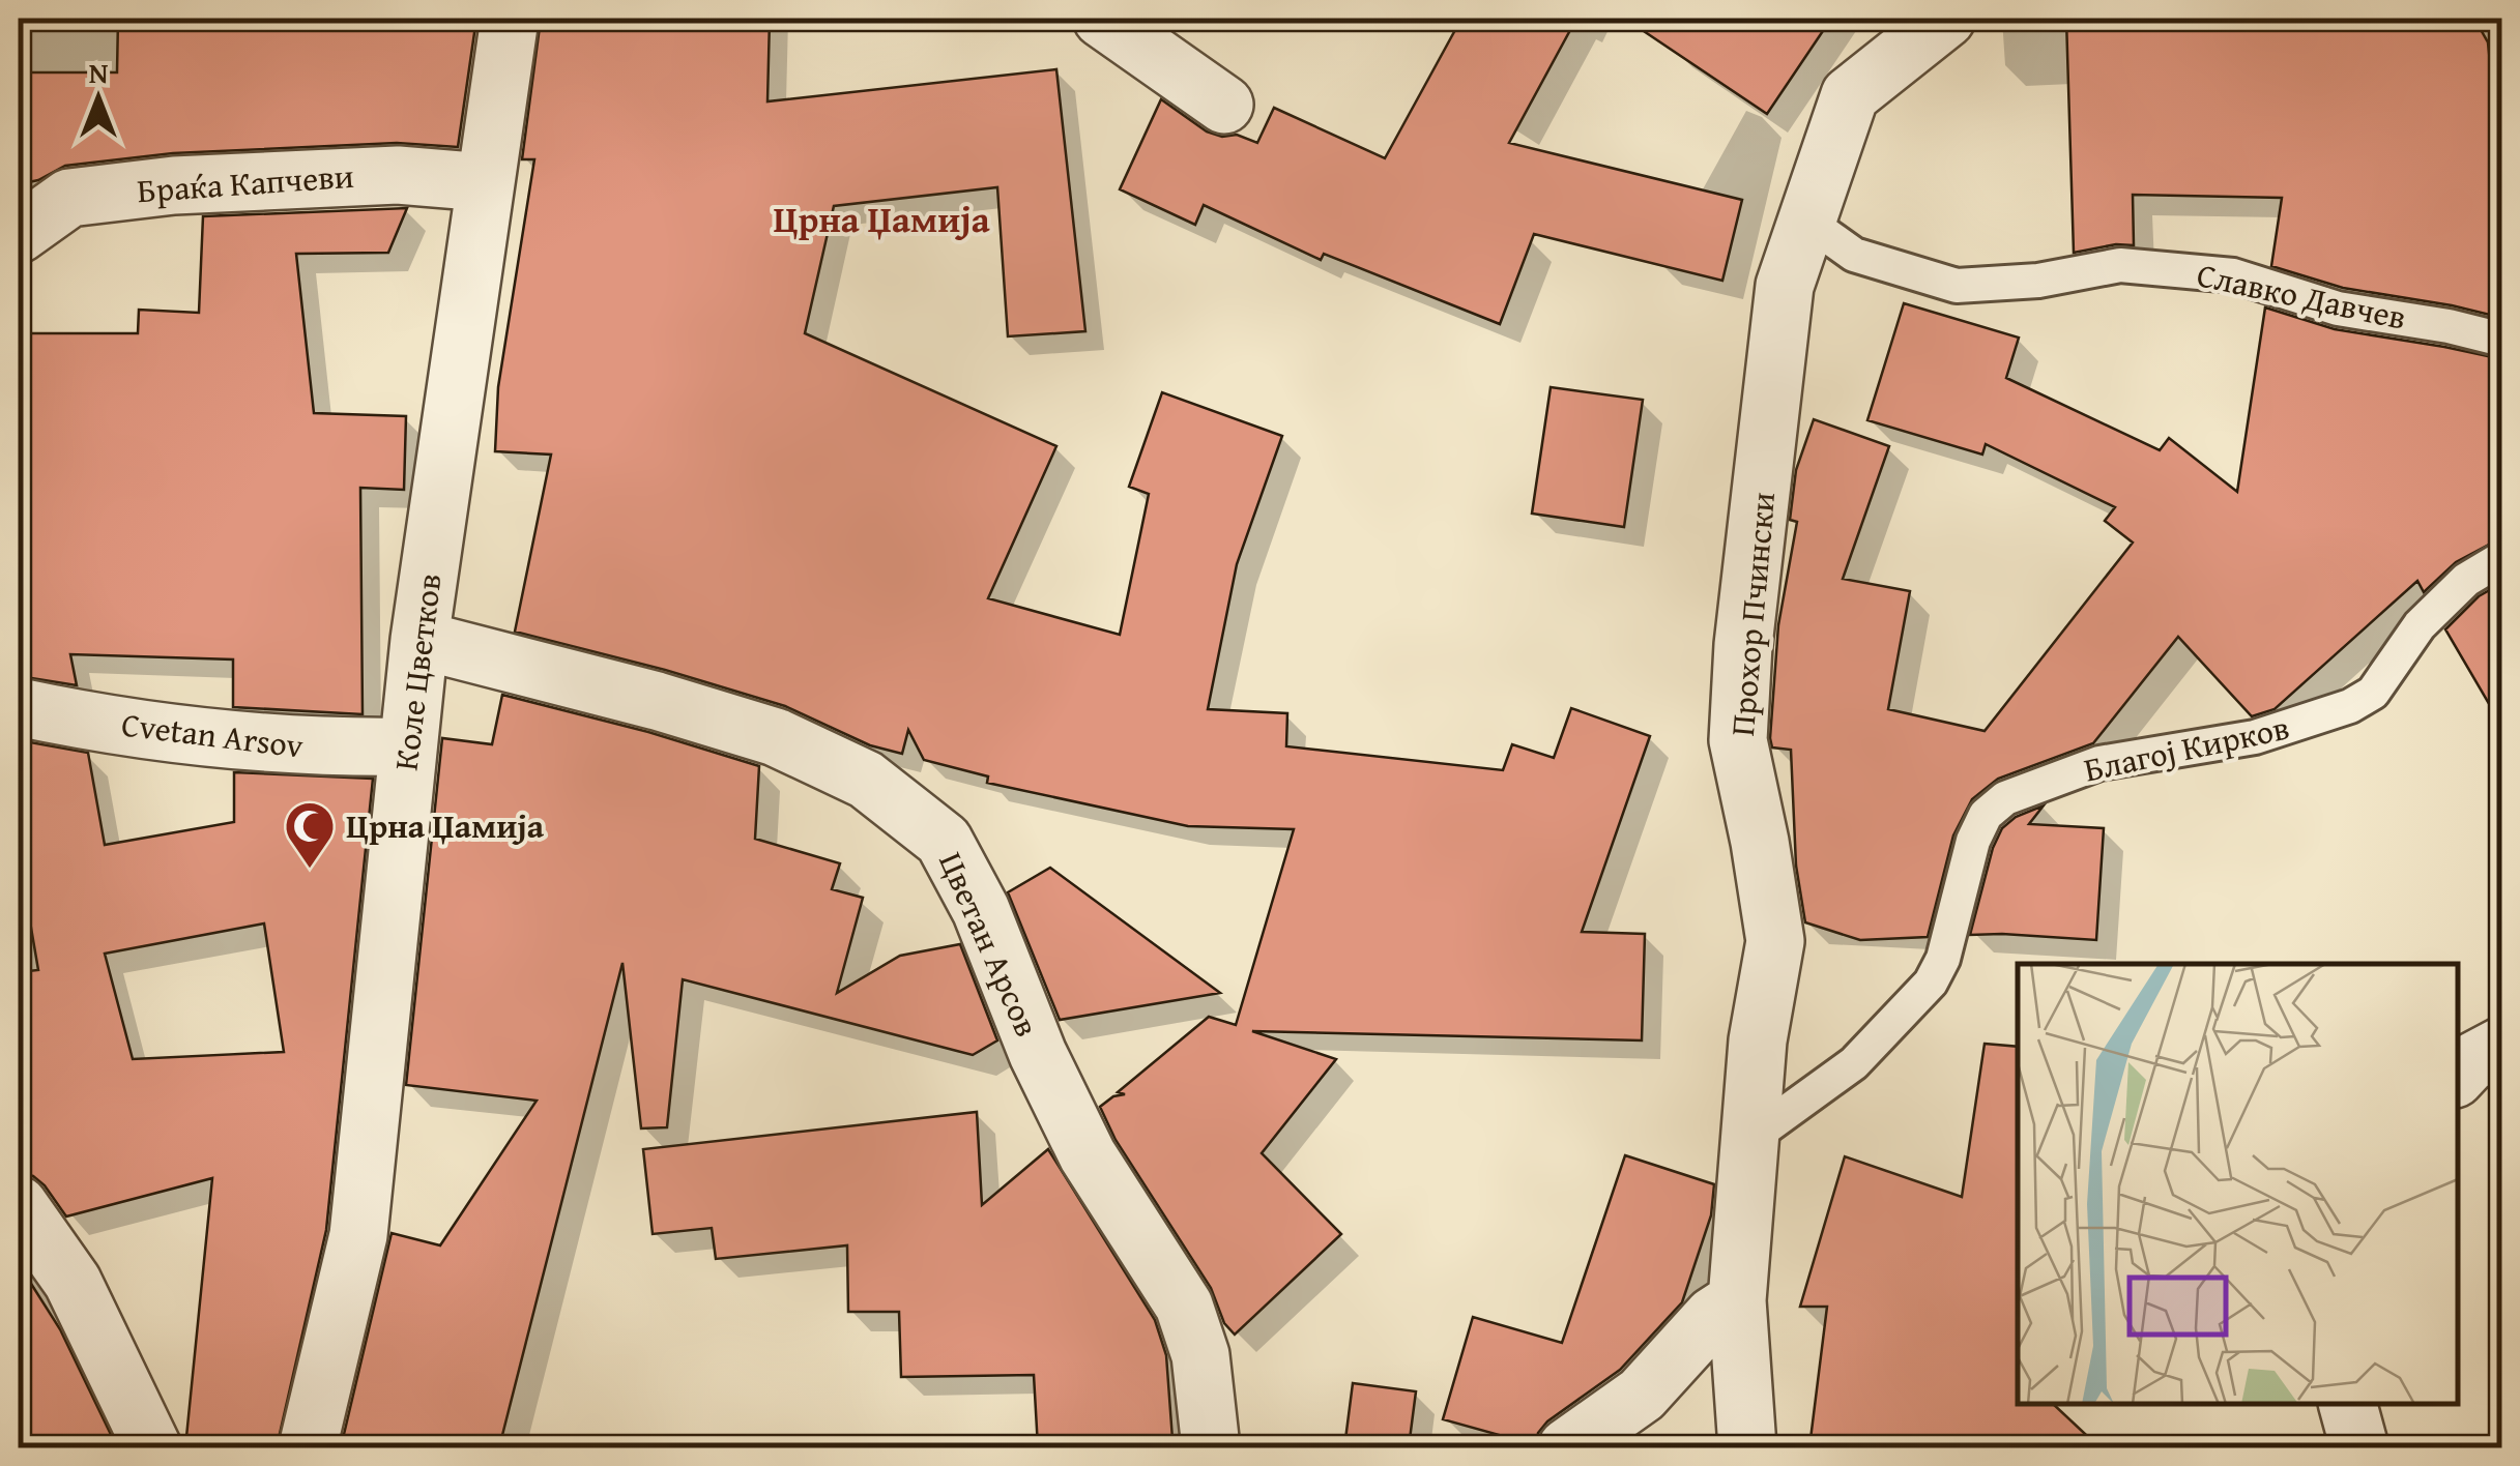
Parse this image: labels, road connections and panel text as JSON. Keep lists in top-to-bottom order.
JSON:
{
  "streets": {
    "street": [
      "Браќа Капчеви",
      "Прохор Пчински",
      "Коле Цветков",
      "Cvetan Arsov",
      "Цветан Арсов"
    ],
    "lane": ["Славко Давчев", "Благој Кирков"]
  },
  "crossings": [
    ["Браќа Капчеви", "Коле Цветков"],
    ["Славко Давчев", "Прохор Пчински"],
    ["Прохор Пчински", "Благој Кирков"],
    ["Коле Цветков", "Cvetan Arsov"],
    ["Коле Цветков", "Цветан Арсов"]
  ],
  "districts": ["Црна Џамија"],
  "places": {
    "mosque": ["Црна Џамија"]
  },
  "north": "top"
}
